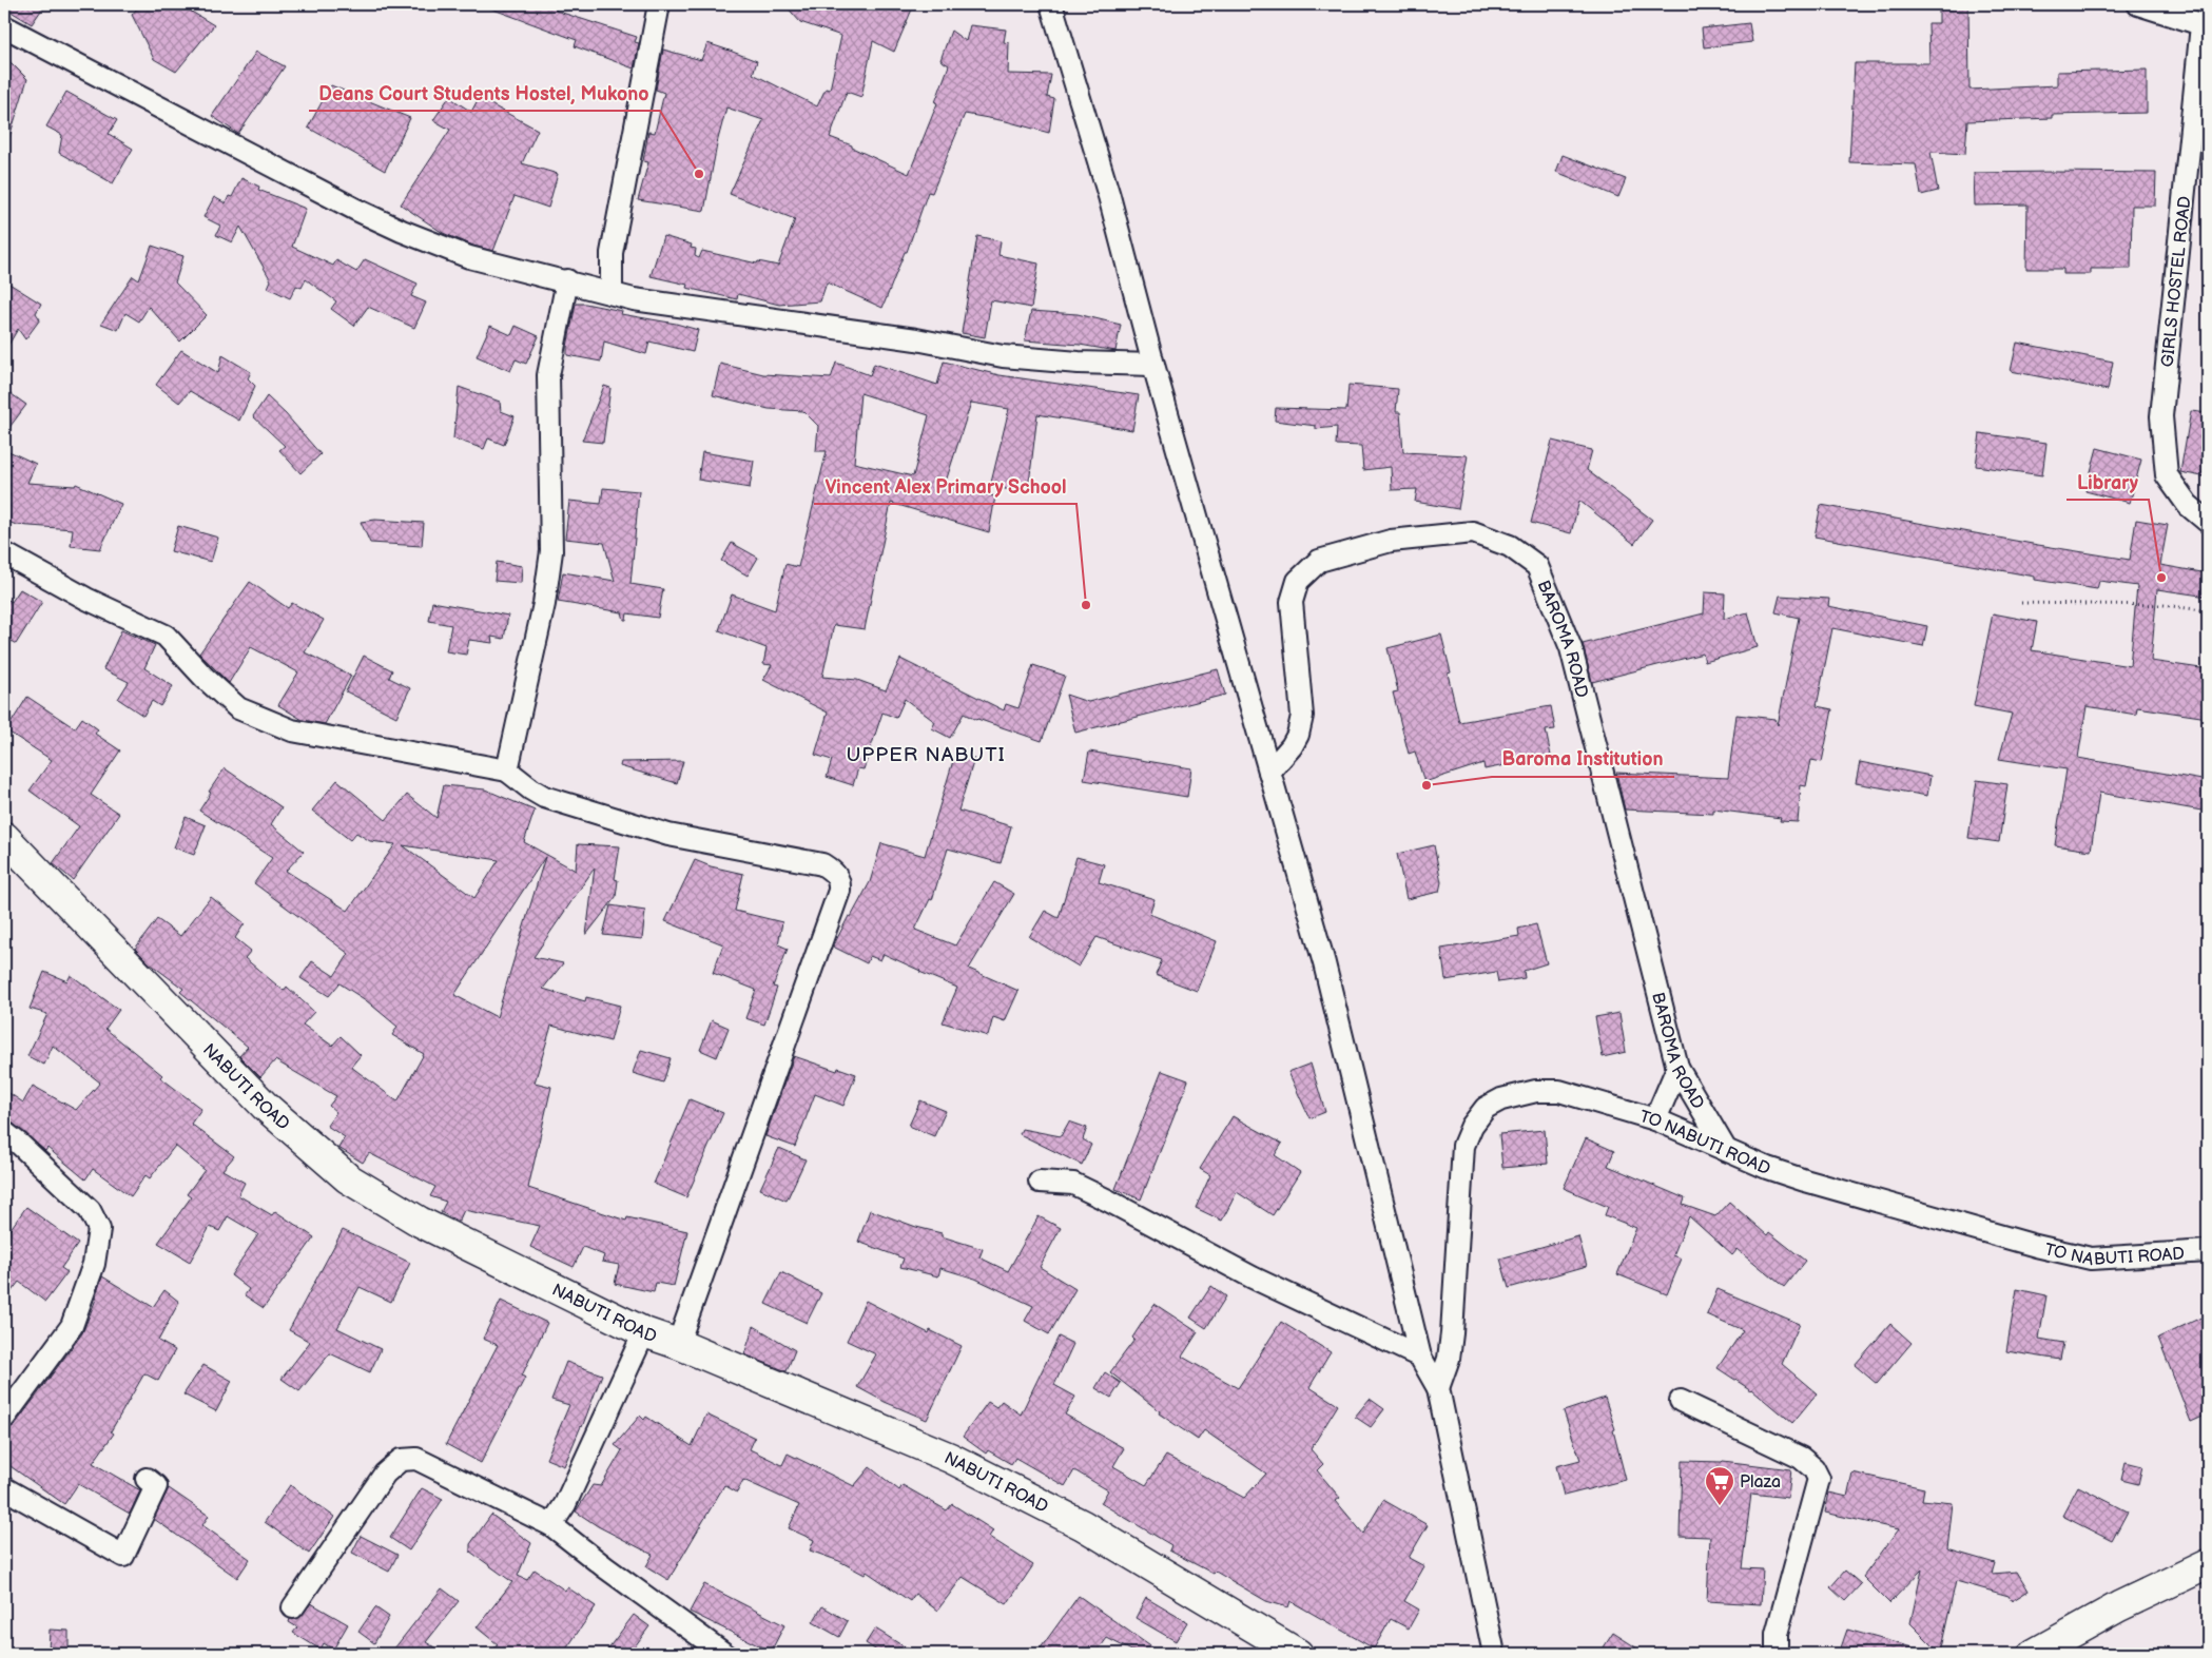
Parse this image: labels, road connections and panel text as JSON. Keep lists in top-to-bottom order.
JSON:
{
  "streets": {
    "street": [
      "GIRLS HOSTEL ROAD",
      "BAROMA ROAD",
      "NABUTI ROAD",
      "TO NABUTI ROAD"
    ]
  },
  "crossings": [
    ["BAROMA ROAD", "TO NABUTI ROAD"]
  ],
  "districts": ["UPPER NABUTI"],
  "places": {
    "other": [
      "Deans Court Students Hostel, Mukono",
      "Library",
      "Vincent Alex Primary School",
      "Baroma Institution"
    ],
    "supermarket": ["Plaza"]
  }
}
